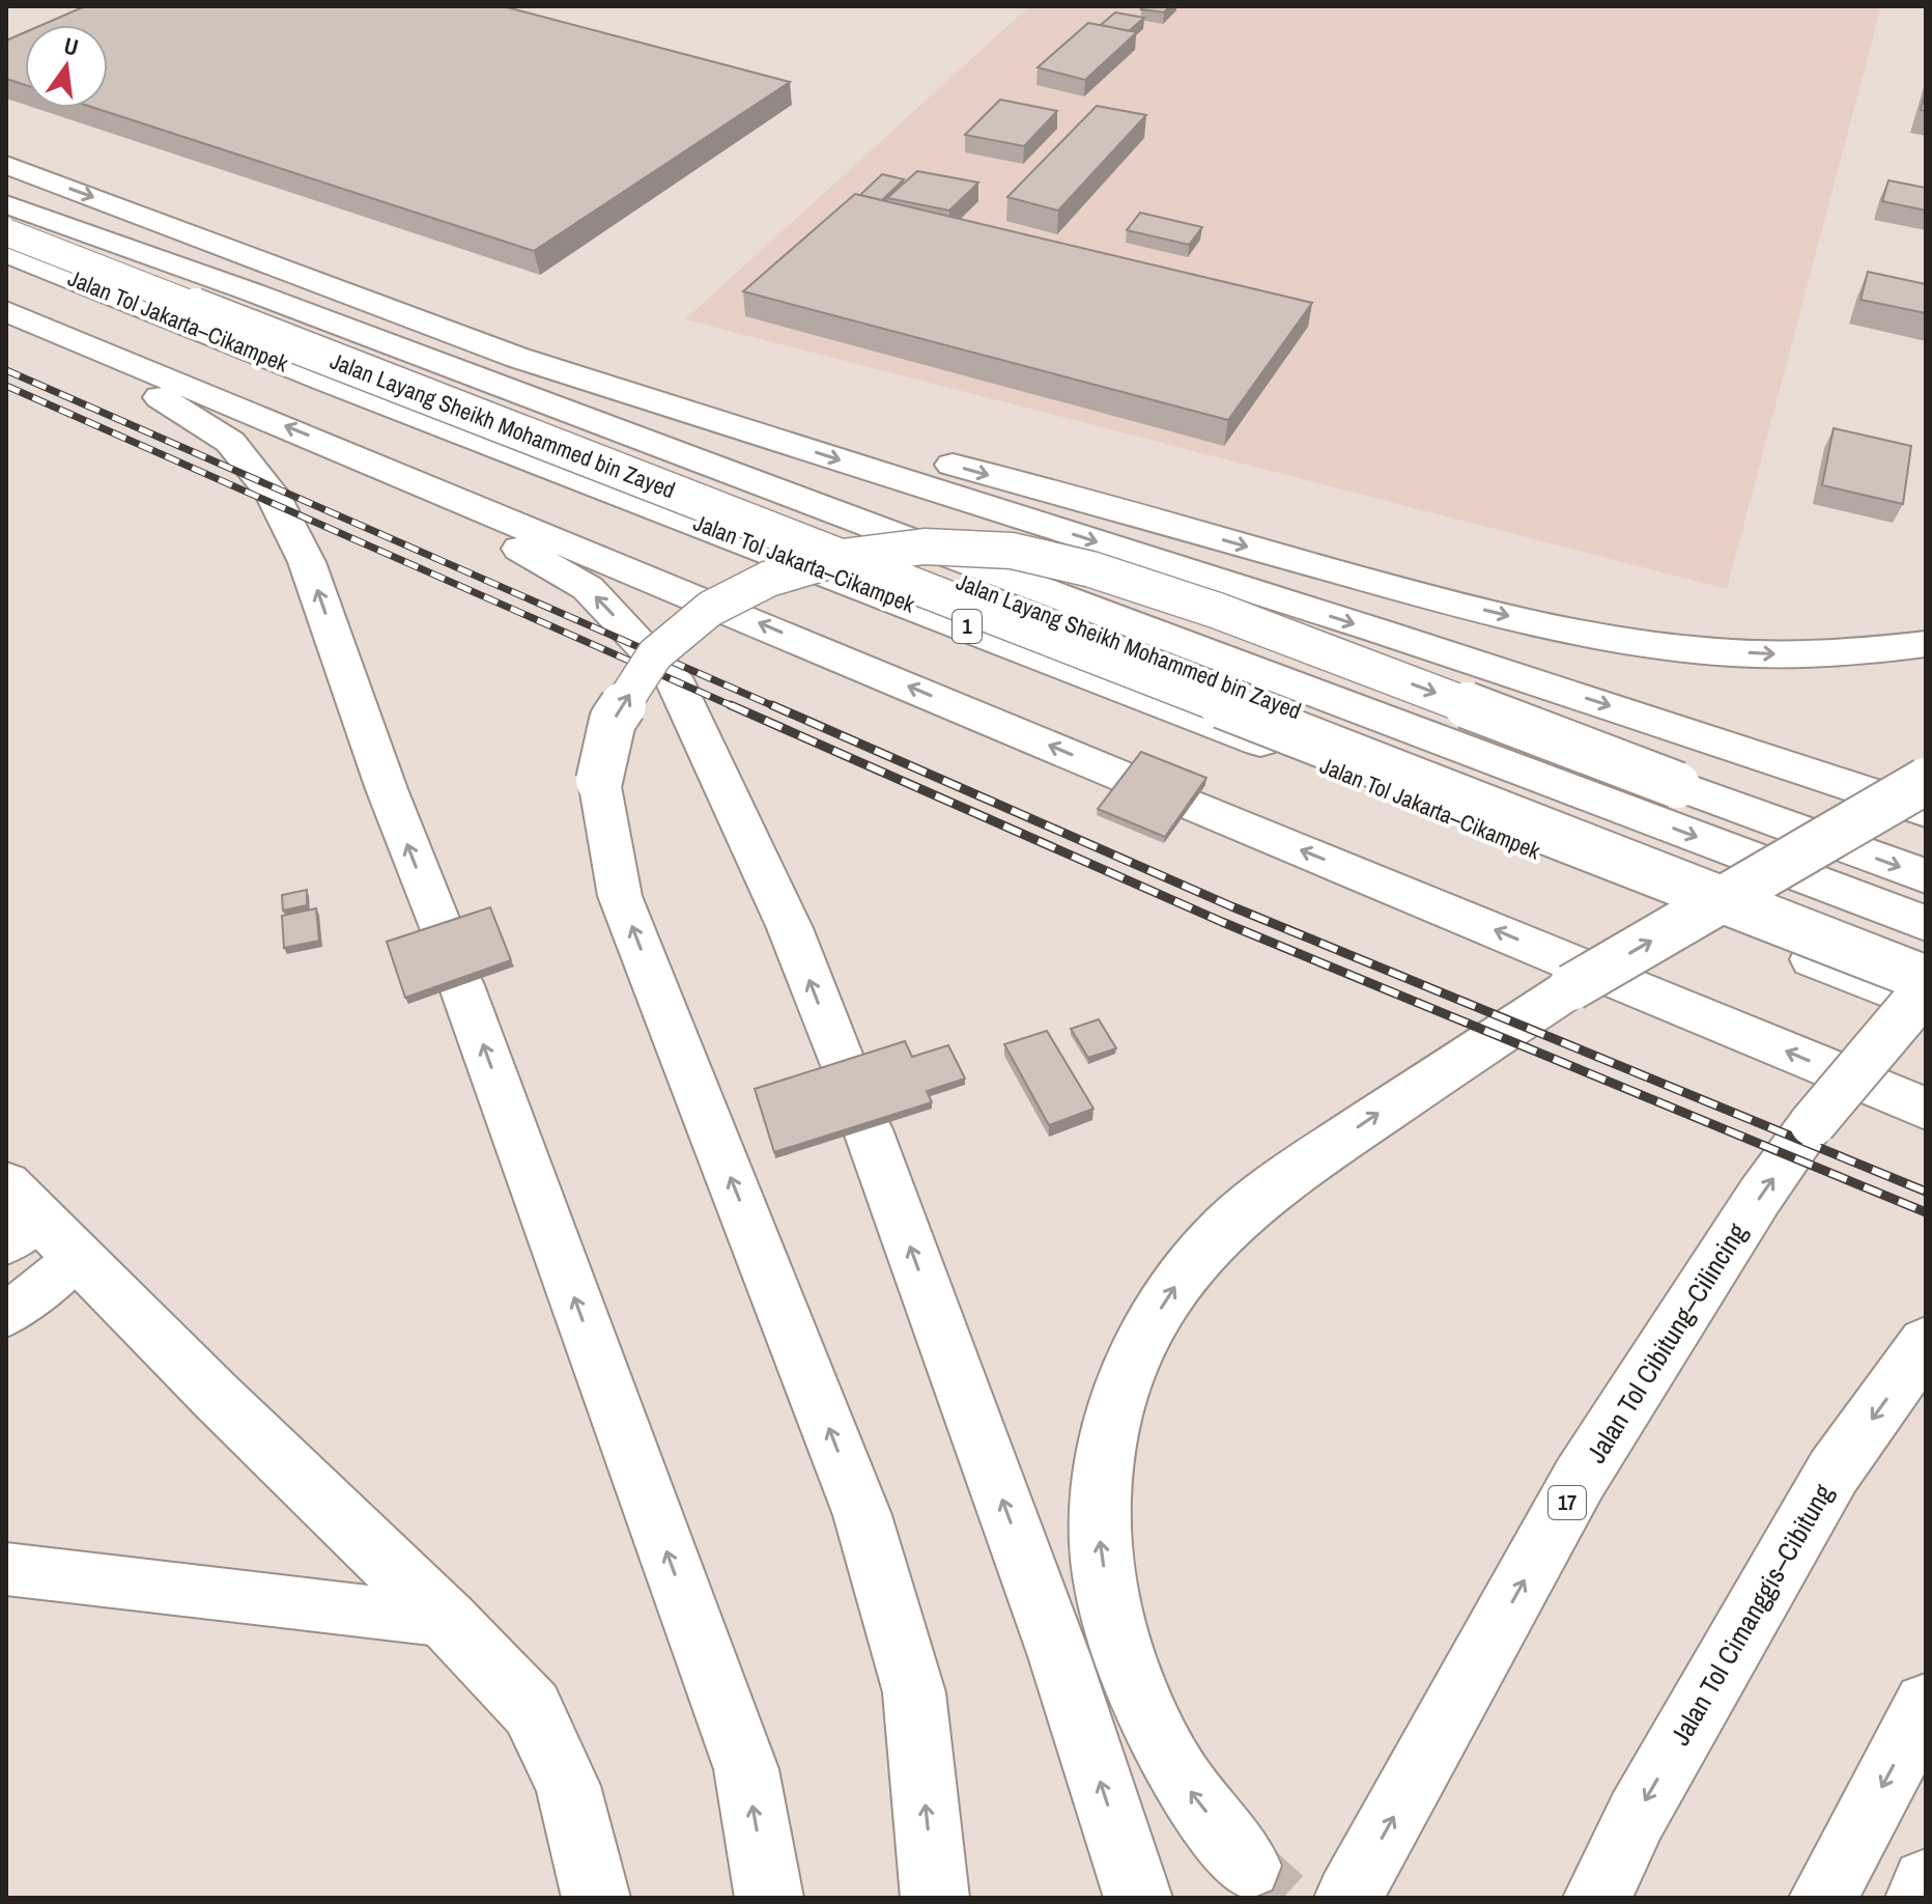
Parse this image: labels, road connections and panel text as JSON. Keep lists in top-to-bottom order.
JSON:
{
  "streets": {
    "main road": [
      "Jalan Tol Jakarta–Cikampek",
      "Jalan Layang Sheikh Mohammed bin Zayed",
      "1",
      "Jalan Tol Cibitung–Cilincing",
      "17",
      "Jalan Tol Cimanggis–Cibitung"
    ]
  },
  "one_way": ["Jalan Tol Cibitung–Cilincing"],
  "north": "top"
}
